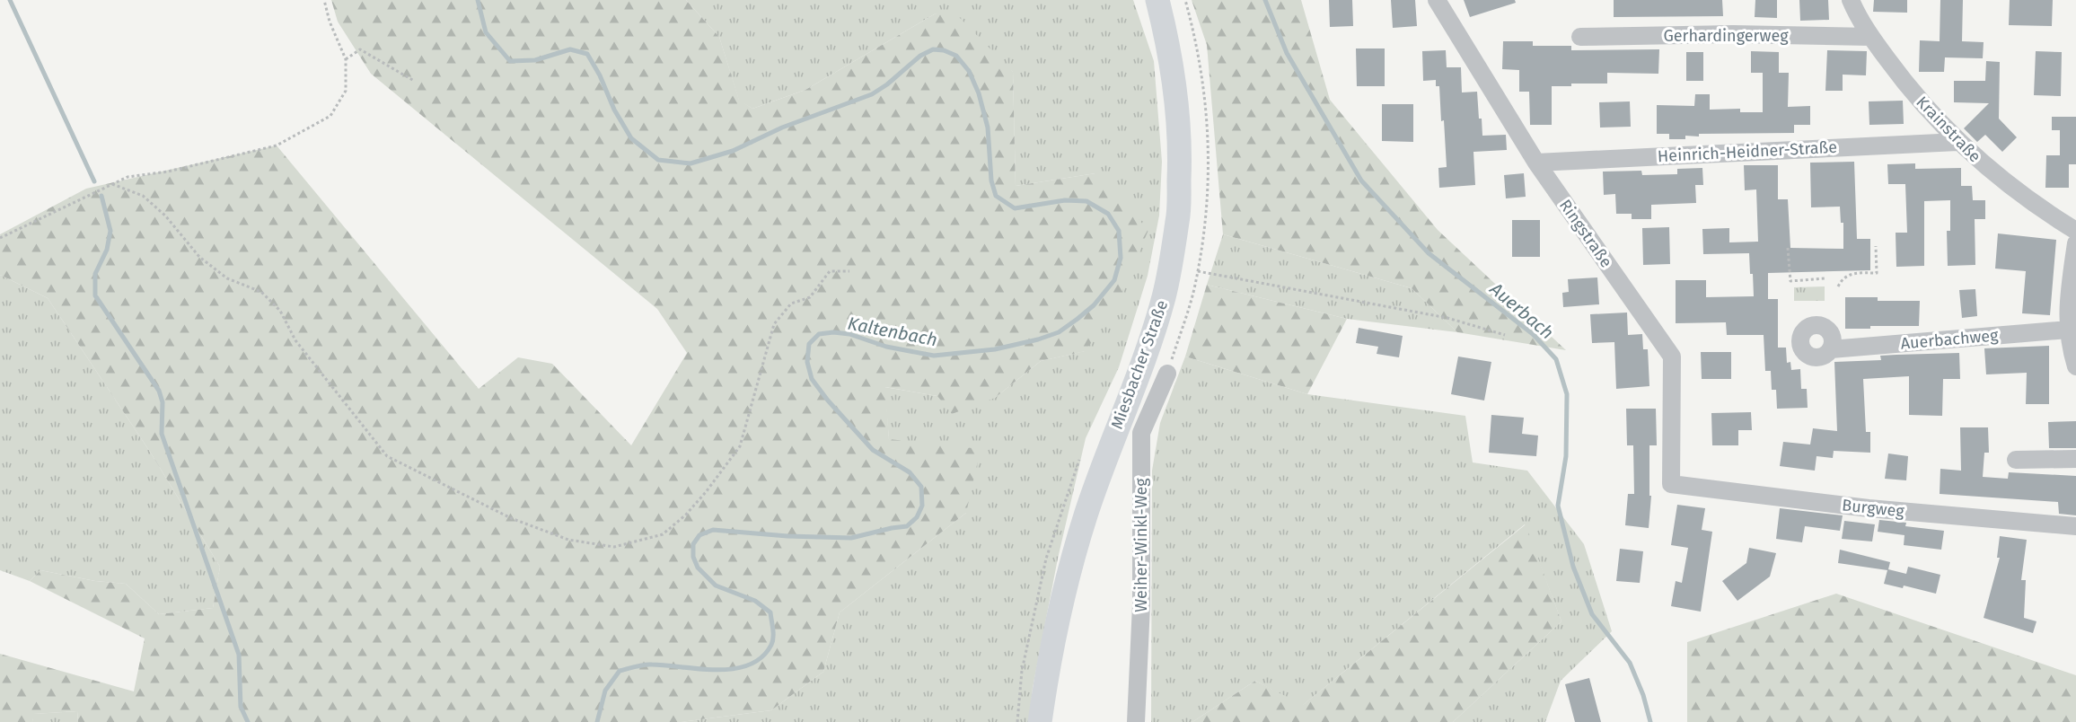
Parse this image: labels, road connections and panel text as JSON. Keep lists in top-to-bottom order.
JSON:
{
  "streets": {
    "main road": ["Miesbacher Straße"],
    "street": [
      "Gerhardingerweg",
      "Krainstraße",
      "Heinrich-Heidner-Straße",
      "Ringstraße",
      "Auerbachweg",
      "Burgweg",
      "Weiher-Winkl-Weg"
    ]
  },
  "crossings": [
    ["Gerhardingerweg", "Krainstraße"],
    ["Krainstraße", "Heinrich-Heidner-Straße"],
    ["Heinrich-Heidner-Straße", "Ringstraße"],
    ["Ringstraße", "Burgweg"]
  ],
  "water": ["Auerbach", "Kaltenbach"]
}
